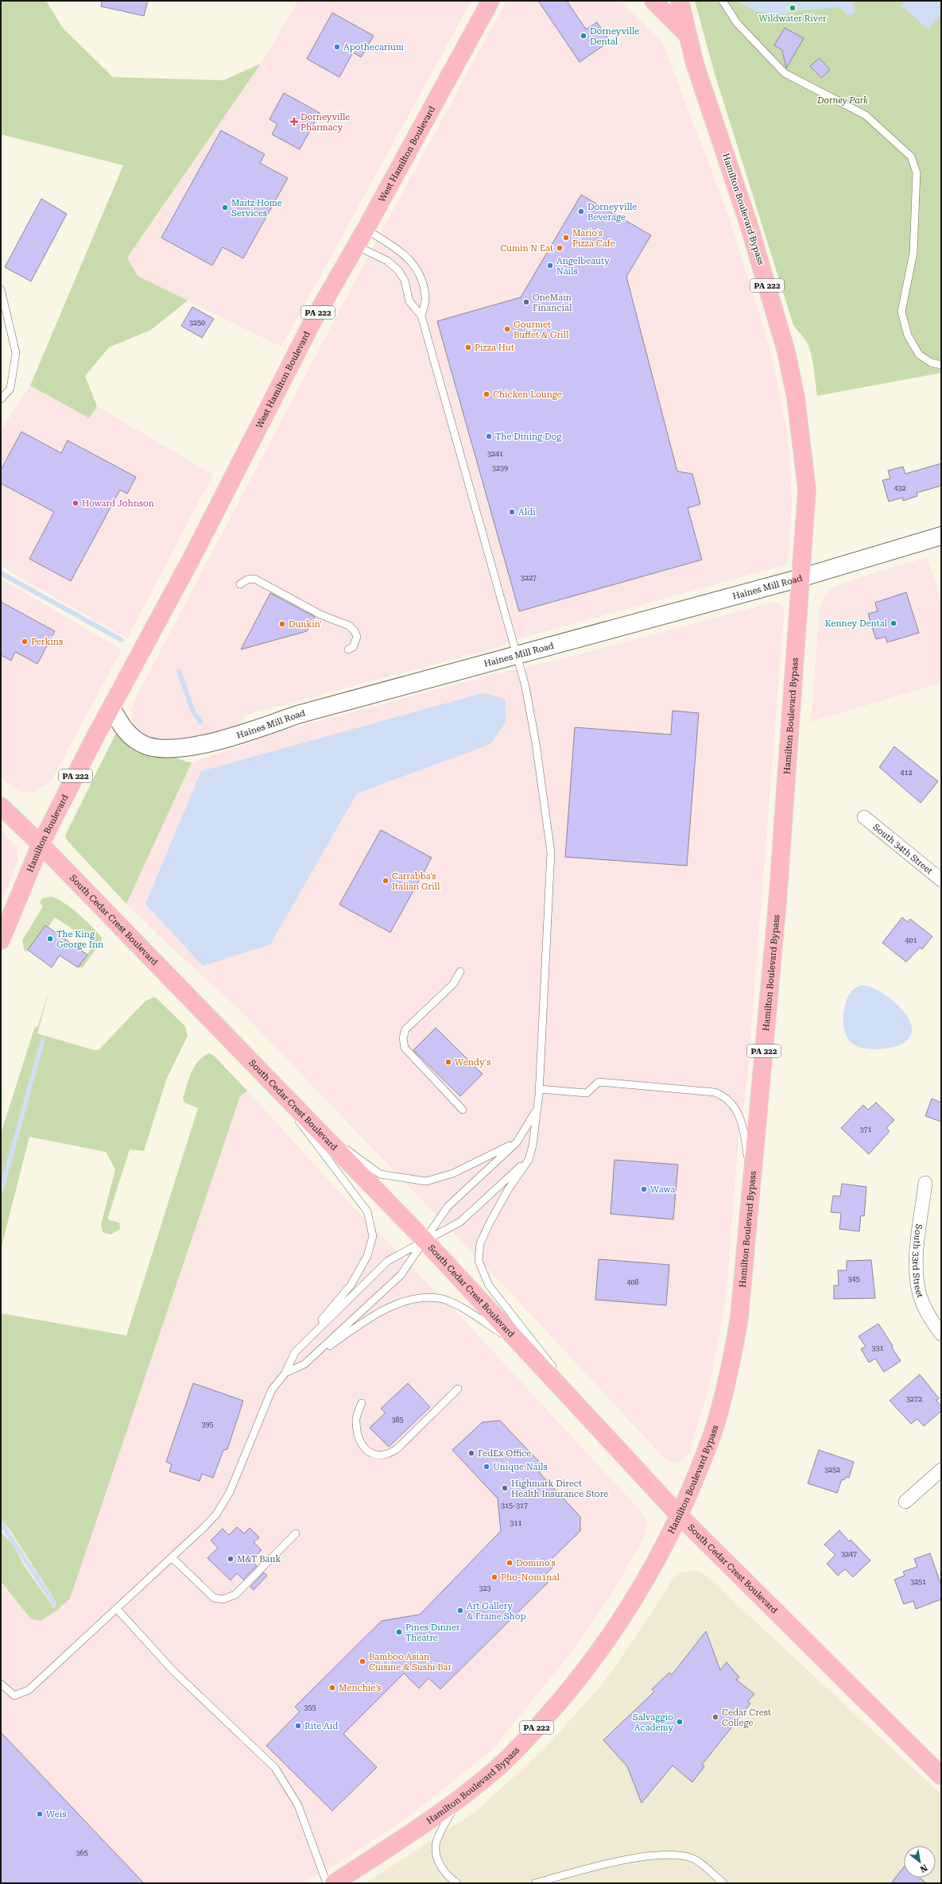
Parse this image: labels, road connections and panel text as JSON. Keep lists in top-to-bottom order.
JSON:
{
  "streets": {
    "main road": [
      "West Hamilton Boulevard",
      "Hamilton Boulevard Bypass",
      "PA 222",
      "Hamilton Boulevard",
      "South Cedar Crest Boulevard"
    ],
    "street": ["Haines Mill Road", "South 34th Street", "South 33rd Street"]
  },
  "crossings": [
    ["West Hamilton Boulevard", "Hamilton Boulevard"],
    ["Hamilton Boulevard Bypass", "Haines Mill Road"],
    ["Hamilton Boulevard Bypass", "South Cedar Crest Boulevard"],
    ["Haines Mill Road", "Hamilton Boulevard"],
    ["Hamilton Boulevard", "South Cedar Crest Boulevard"]
  ],
  "parks": ["Dorney Park"],
  "places": {
    "other": [
      "Wildwater River",
      "Dorneyville Dental",
      "Apothecarium",
      "Maitz Home Services",
      "Dorneyville Beverage",
      "Mario's Pizza Cafe",
      "Cumin N Eat",
      "Angelbeauty Nails",
      "OneMain Financial",
      "Gourmet Buffet & Grill",
      "Pizza Hut",
      "Chicken Lounge",
      "The Dining Dog",
      "Howard Johnson",
      "Aldi",
      "Kenney Dental",
      "Dunkin'",
      "Perkins",
      "Carrabba's Italian Grill",
      "The King George Inn",
      "Wendy's",
      "Wawa",
      "FedEx Office",
      "Unique Nails",
      "Highmark Direct Health Insurance Store",
      "M&T Bank",
      "Domino's",
      "Pho-Nom1nal",
      "Art Gallery & Frame Shop",
      "Pines Dinner Theatre",
      "Bamboo Asian Cuisine & Sushi Bar",
      "Menchie's",
      "Cedar Crest College",
      "Salvaggio Academy",
      "Rite Aid",
      "Weis"
    ],
    "health": ["Dorneyville Pharmacy"]
  },
  "house_numbers": [
    "3250",
    "3241",
    "3239",
    "432",
    "3227",
    "412",
    "401",
    "371",
    "345",
    "408",
    "331",
    "3272",
    "385",
    "395",
    "3252",
    "315-317",
    "311",
    "3247",
    "3251",
    "323",
    "355",
    "365"
  ],
  "north": "bottom right"
}
